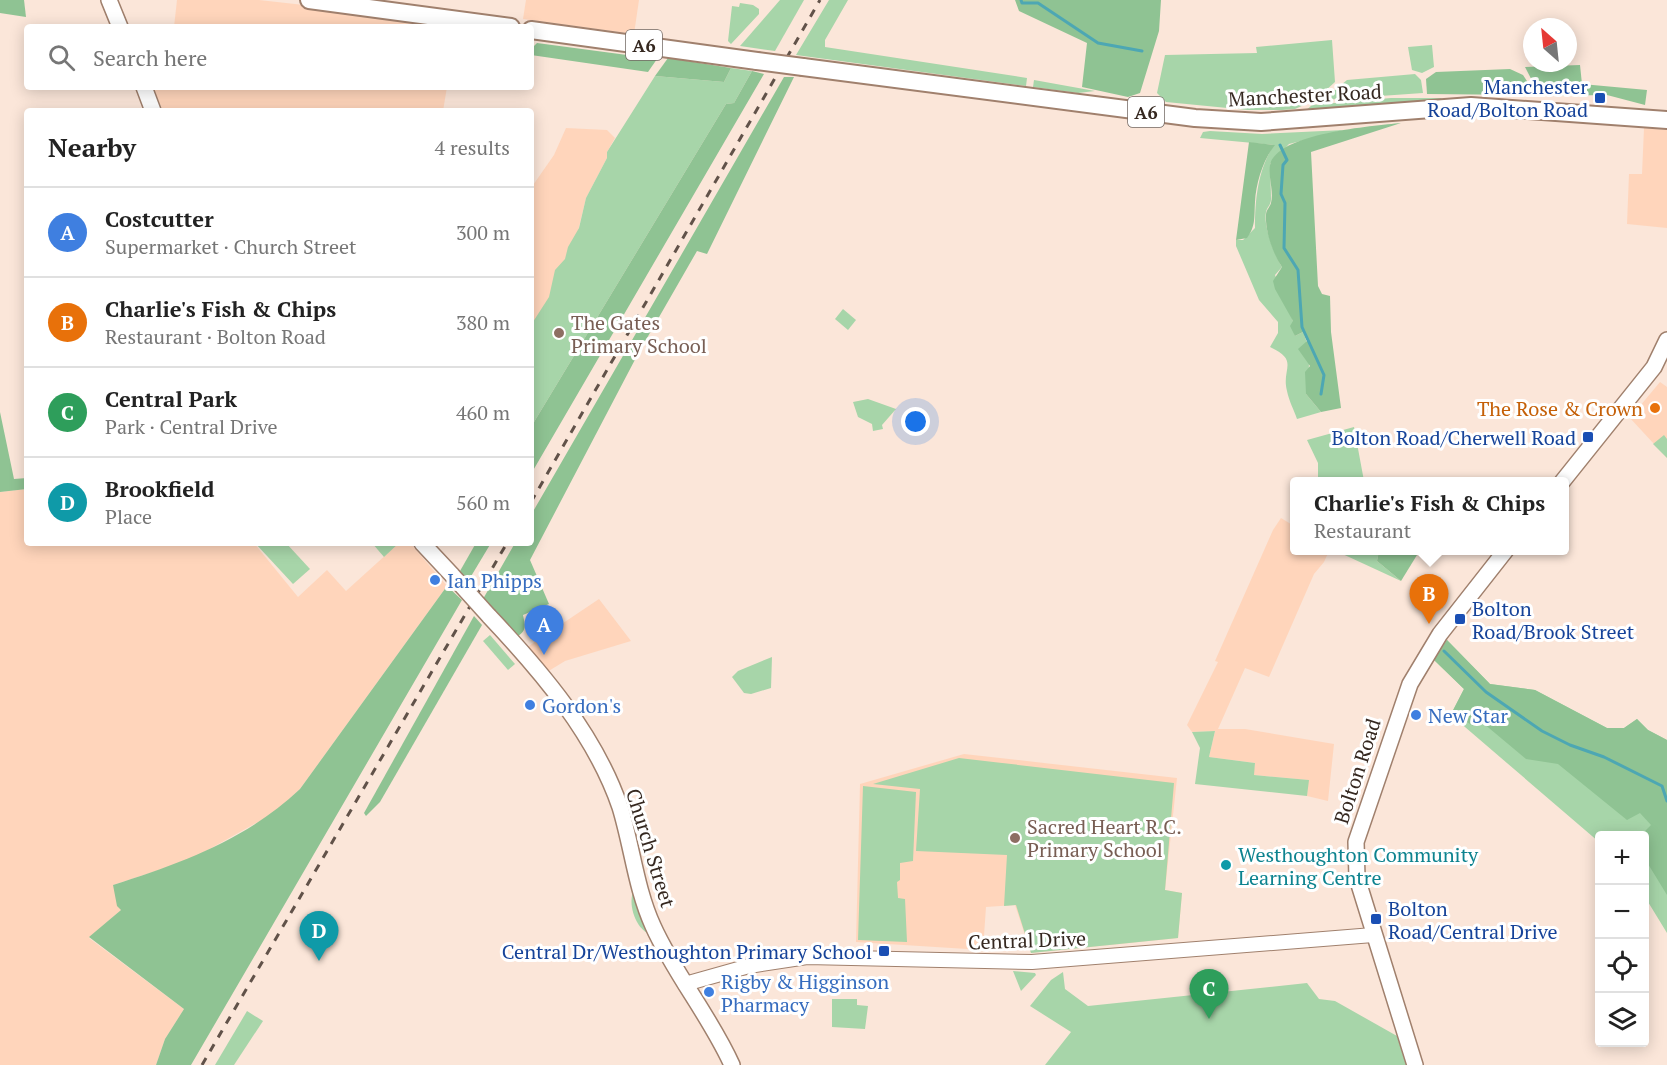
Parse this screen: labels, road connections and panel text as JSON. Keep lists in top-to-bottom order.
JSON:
{
  "streets": {
    "main road": [
      "A6",
      "Manchester Road",
      "Bolton Road",
      "Church Street"
    ],
    "street": ["Central Drive"]
  },
  "crossings": [
    ["Bolton Road", "Central Drive"],
    ["Church Street", "Central Drive"]
  ],
  "places": {
    "transit": [
      "Manchester Road/Bolton Road",
      "Bolton Road/Cherwell Road",
      "Bolton Road/Brook Street",
      "Bolton Road/Central Drive",
      "Central Dr/Westhoughton Primary School"
    ],
    "other": [
      "The Gates Primary School",
      "The Rose & Crown",
      "Ian Phipps",
      "Gordon's",
      "New Star",
      "Sacred Heart R.C. Primary School",
      "Westhoughton Community Learning Centre",
      "Rigby & Higginson Pharmacy"
    ]
  },
  "north": "top left",
  "page": {
    "search": "Search here",
    "heading": ["Nearby", "4 results"],
    "list": [
      {
        "mark": "A",
        "name": "Costcutter",
        "note": "Supermarket · Church Street",
        "value": "300 m"
      },
      {
        "mark": "B",
        "name": "Charlie's Fish & Chips",
        "note": "Restaurant · Bolton Road",
        "value": "380 m"
      },
      {
        "mark": "C",
        "name": "Central Park",
        "note": "Park · Central Drive",
        "value": "460 m"
      },
      {
        "mark": "D",
        "name": "Brookfield",
        "note": "Place",
        "value": "560 m"
      }
    ],
    "popup": ["Charlie's Fish & Chips", "Restaurant"],
    "pins": [
      "B",
      "A",
      "D",
      "C"
    ],
    "map_buttons": ["+", "−"]
  }
}
